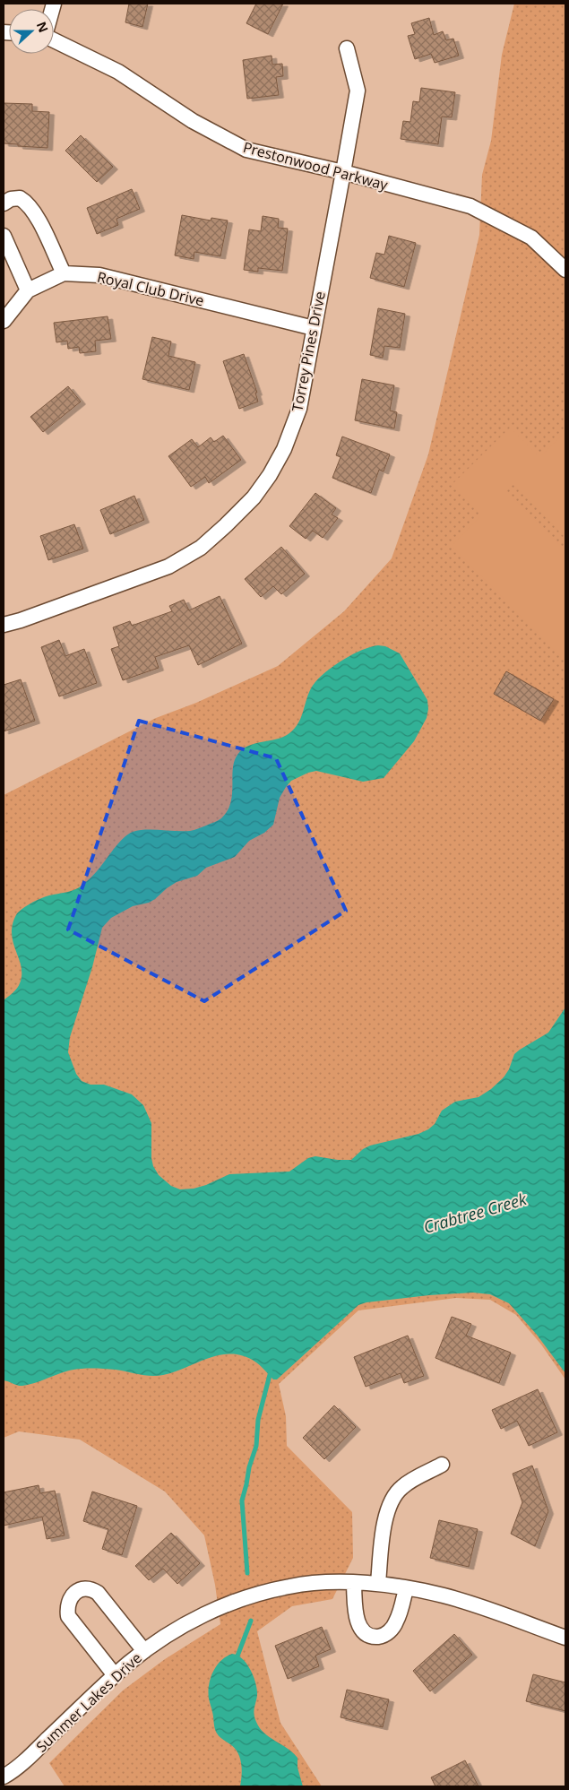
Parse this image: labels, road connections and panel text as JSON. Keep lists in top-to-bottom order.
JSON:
{
  "streets": {
    "street": [
      "Prestonwood Parkway",
      "Royal Club Drive",
      "Torrey Pines Drive",
      "Summer Lakes Drive"
    ]
  },
  "crossings": [
    ["Prestonwood Parkway", "Torrey Pines Drive"],
    ["Royal Club Drive", "Torrey Pines Drive"]
  ],
  "water": ["Crabtree Creek"],
  "north": "right"
}
